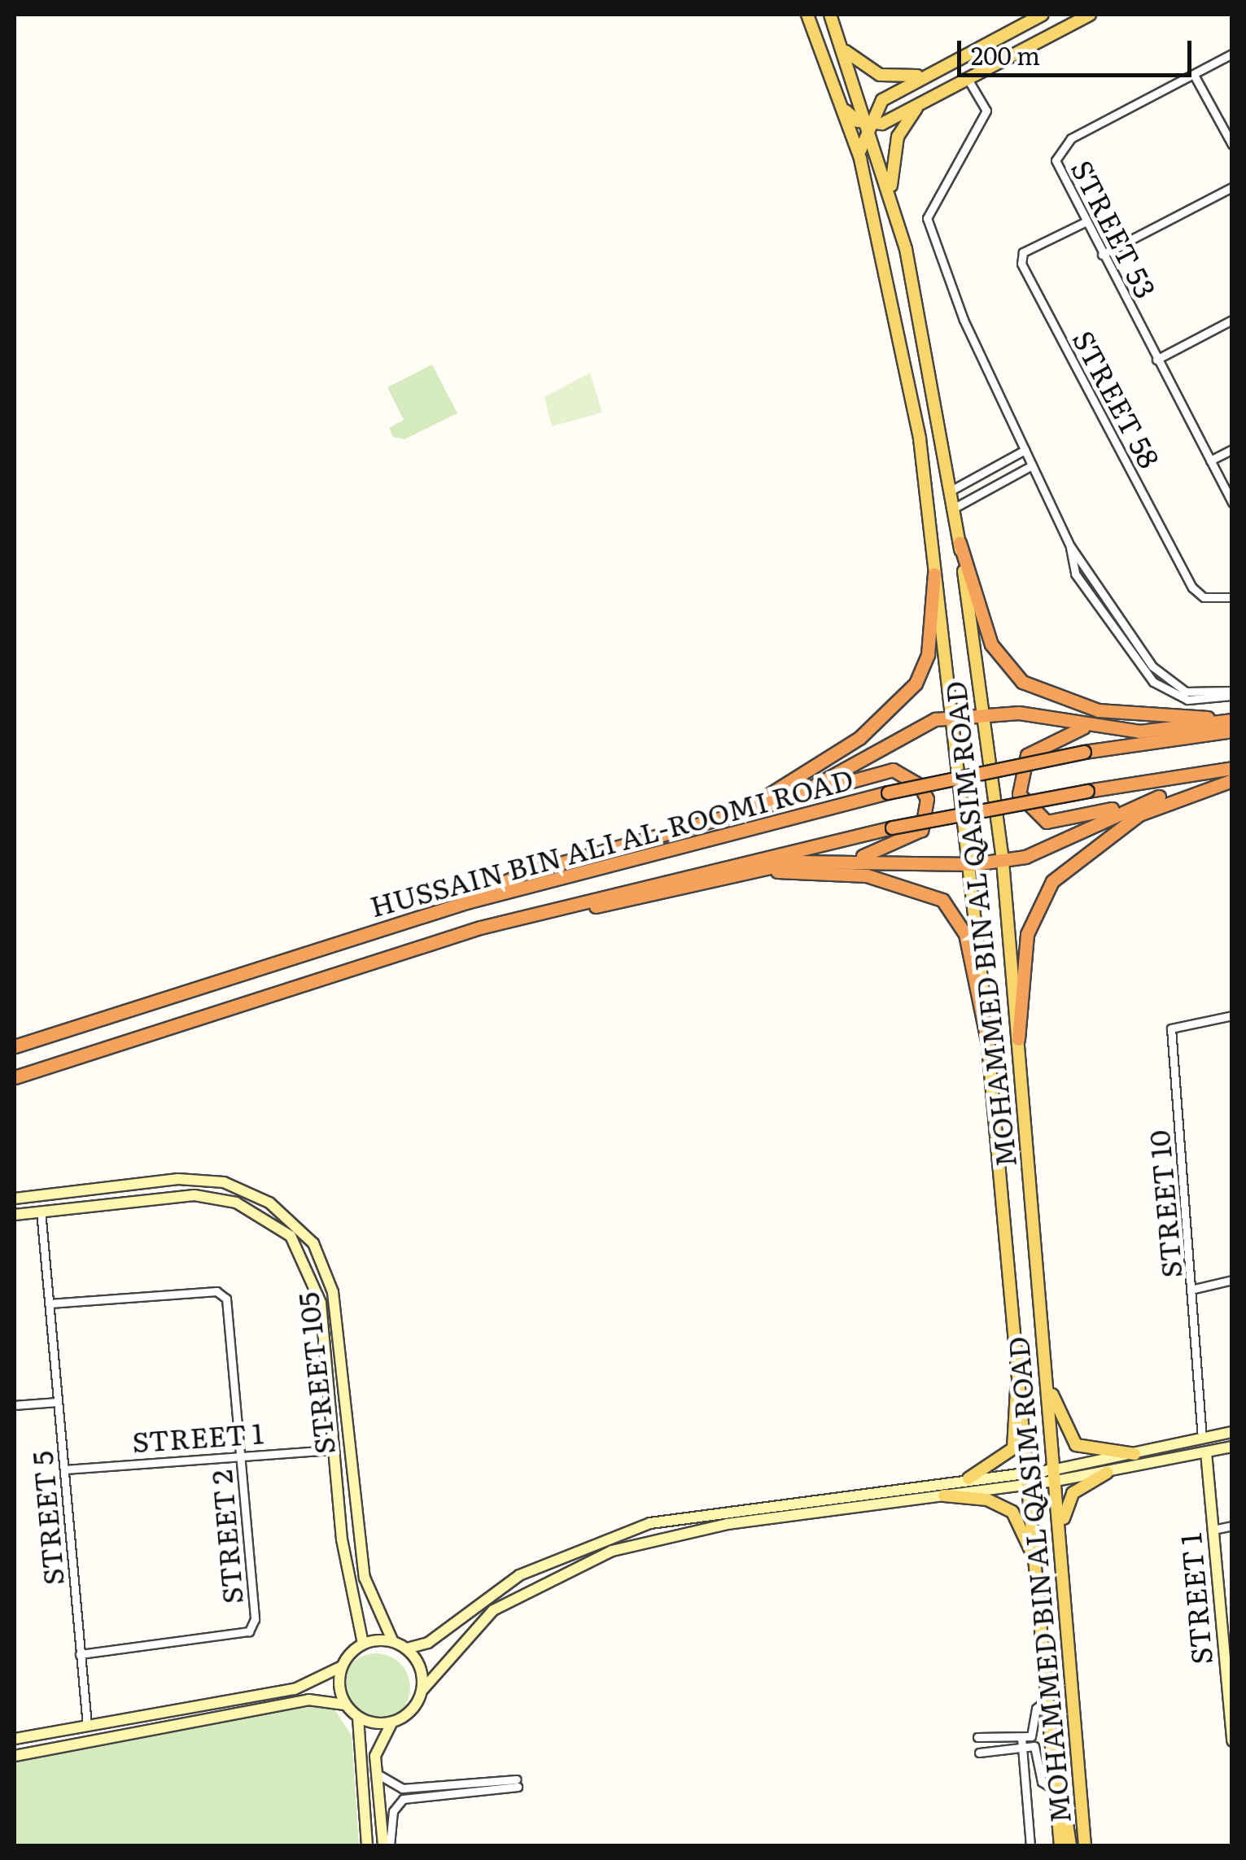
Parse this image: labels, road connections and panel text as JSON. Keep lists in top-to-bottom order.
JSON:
{
  "streets": {
    "highway": ["HUSSAIN BIN ALI AL-ROOMI ROAD"],
    "main road": ["MOHAMMED BIN AL QASIM ROAD"],
    "street": [
      "STREET 53",
      "STREET 58",
      "STREET 10",
      "STREET 105",
      "STREET 1",
      "STREET 5",
      "STREET 2"
    ]
  },
  "crossings": [
    ["STREET 53", "STREET 58"],
    ["STREET 105", "STREET 1"],
    ["STREET 105", "STREET 5"],
    ["STREET 1", "STREET 5"],
    ["STREET 1", "STREET 2"],
    ["STREET 5", "STREET 2"]
  ],
  "scale_bar": "200 m"
}
